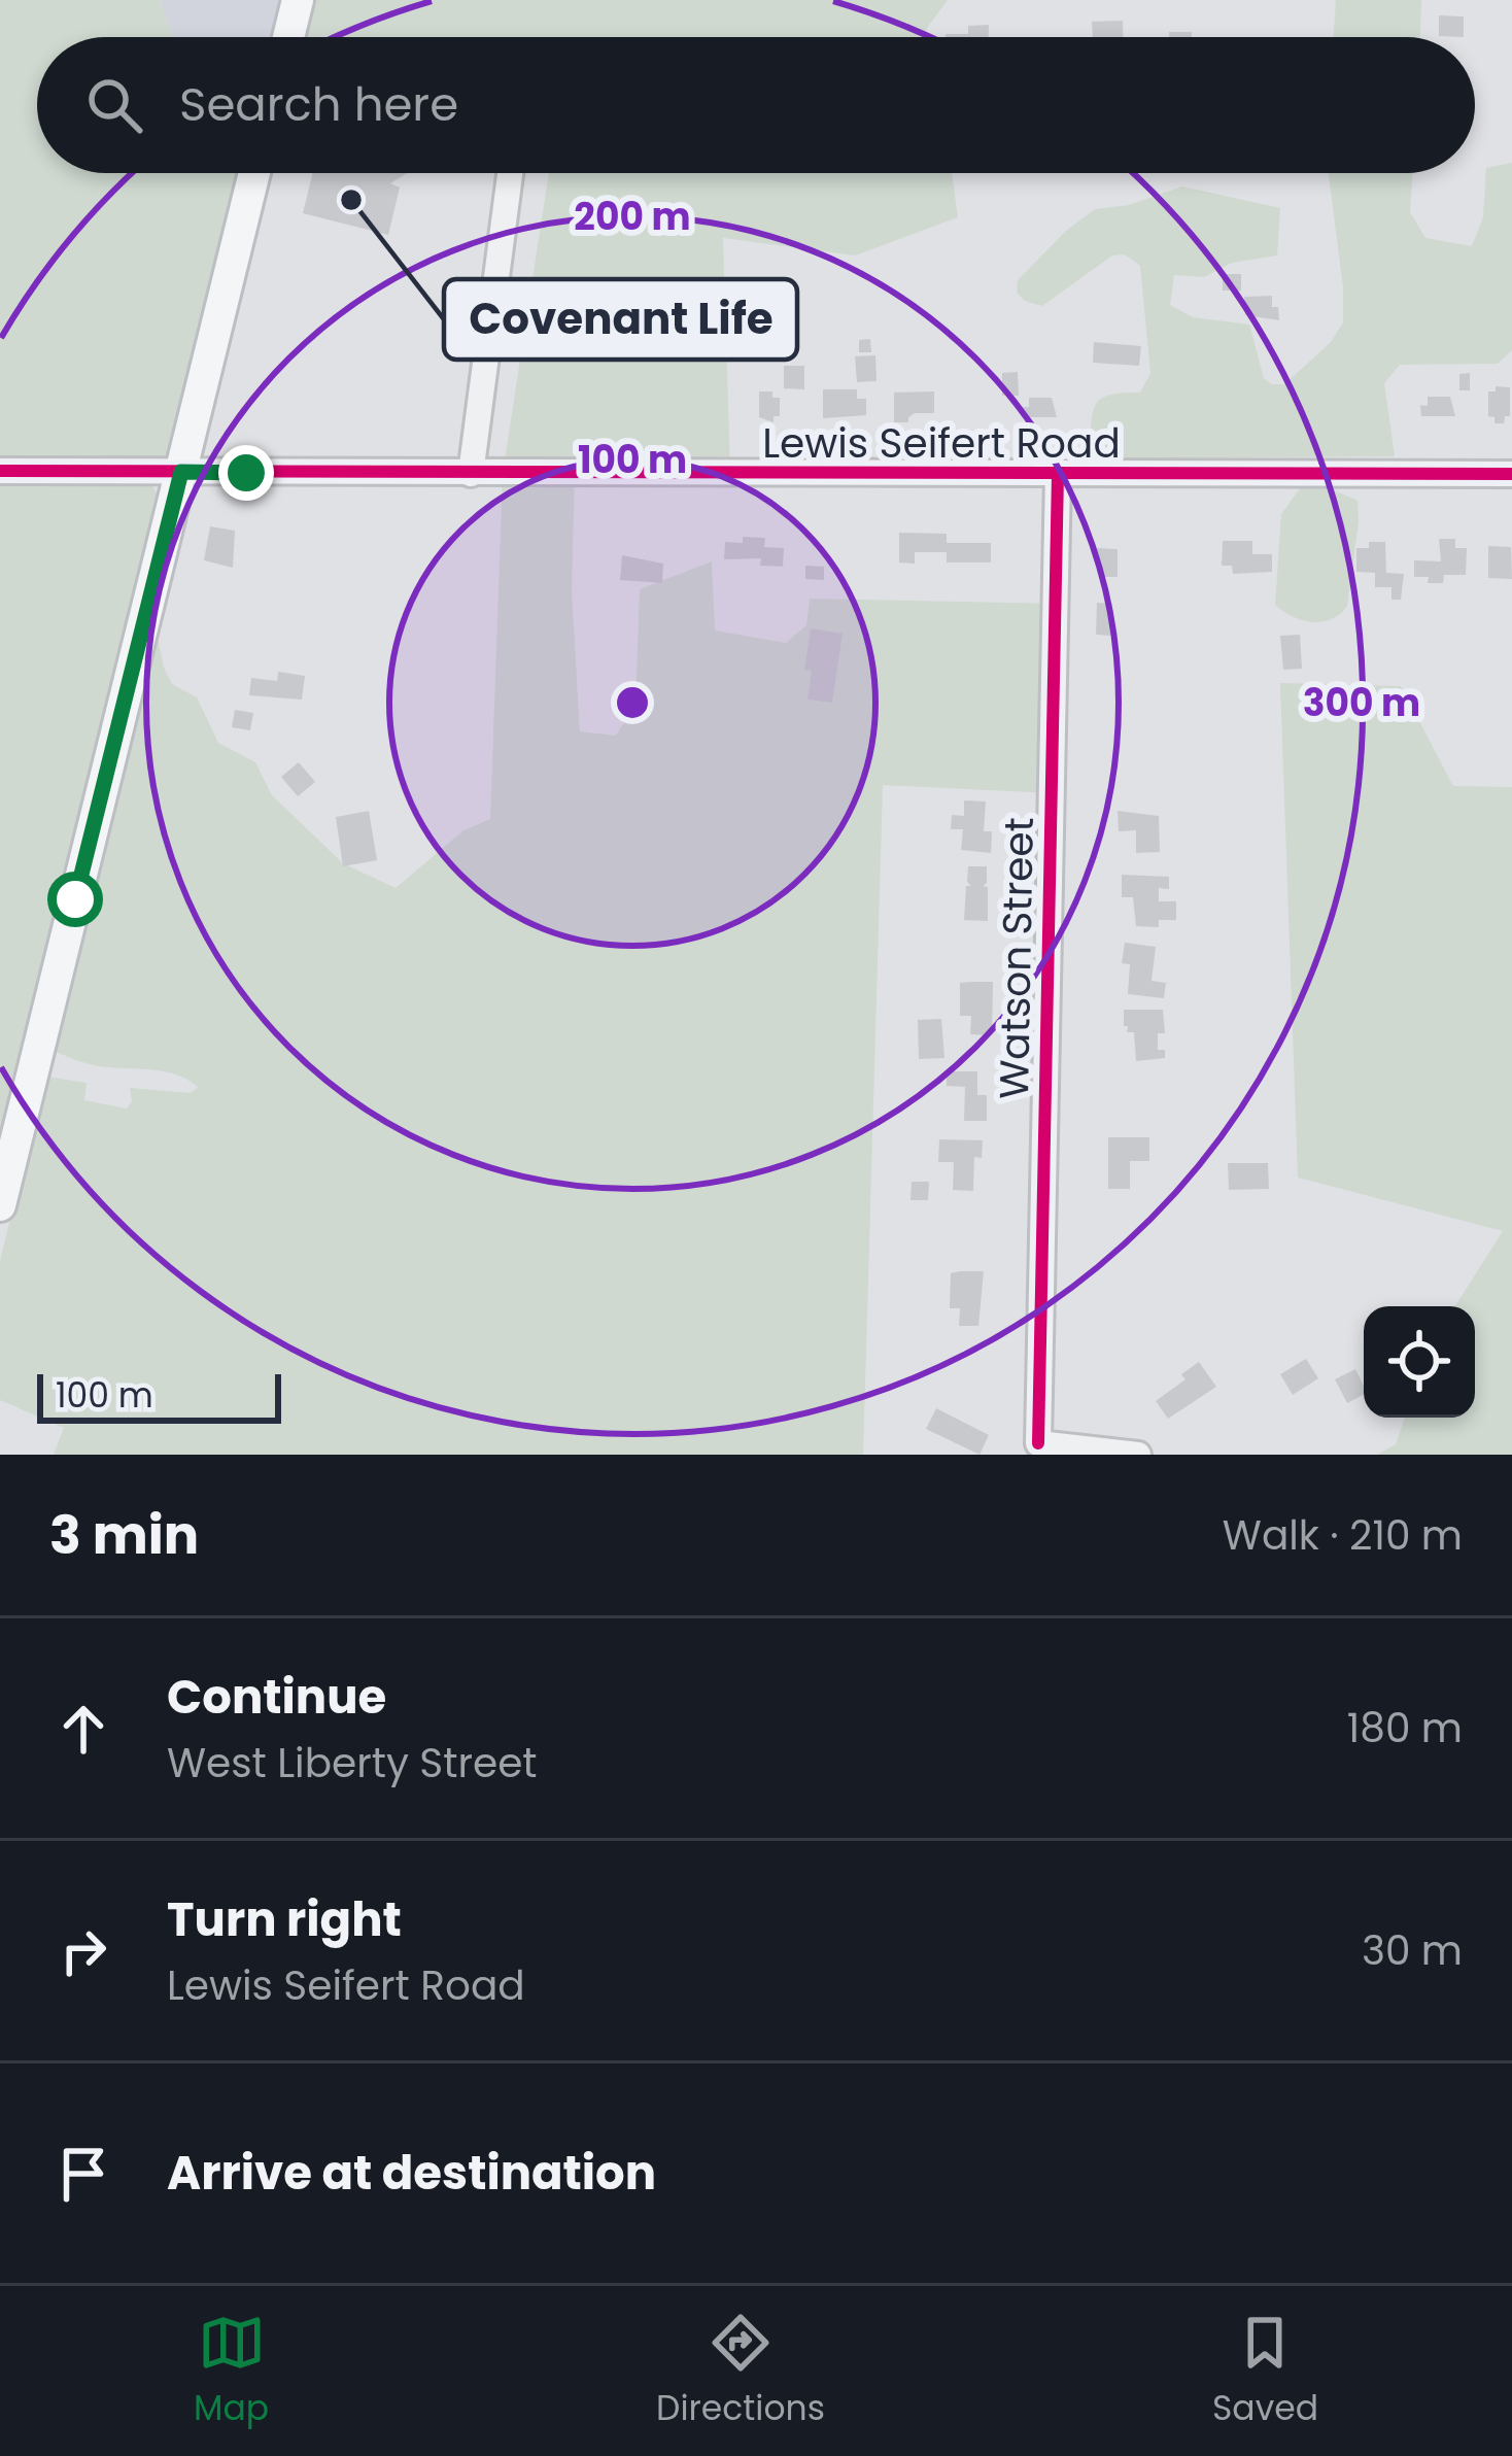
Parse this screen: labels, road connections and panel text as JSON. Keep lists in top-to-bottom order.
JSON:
{
  "streets": {
    "street": ["Lewis Seifert Road", "Watson Street"]
  },
  "crossings": [
    ["Lewis Seifert Road", "Watson Street"]
  ],
  "places": ["Covenant Life"],
  "scale_bar": "100 m",
  "page": {
    "search": "Search here",
    "scale": "100 m",
    "heading": ["3 min", "Walk · 210 m"],
    "list": [
      ["Continue", "West Liberty Street", "180 m"],
      ["Turn right", "Lewis Seifert Road", "30 m"],
      "Arrive at destination"
    ],
    "nav": ["Map", "Directions", "Saved"]
  },
  "rings": ["200 m", "100 m", "300 m"]
}
